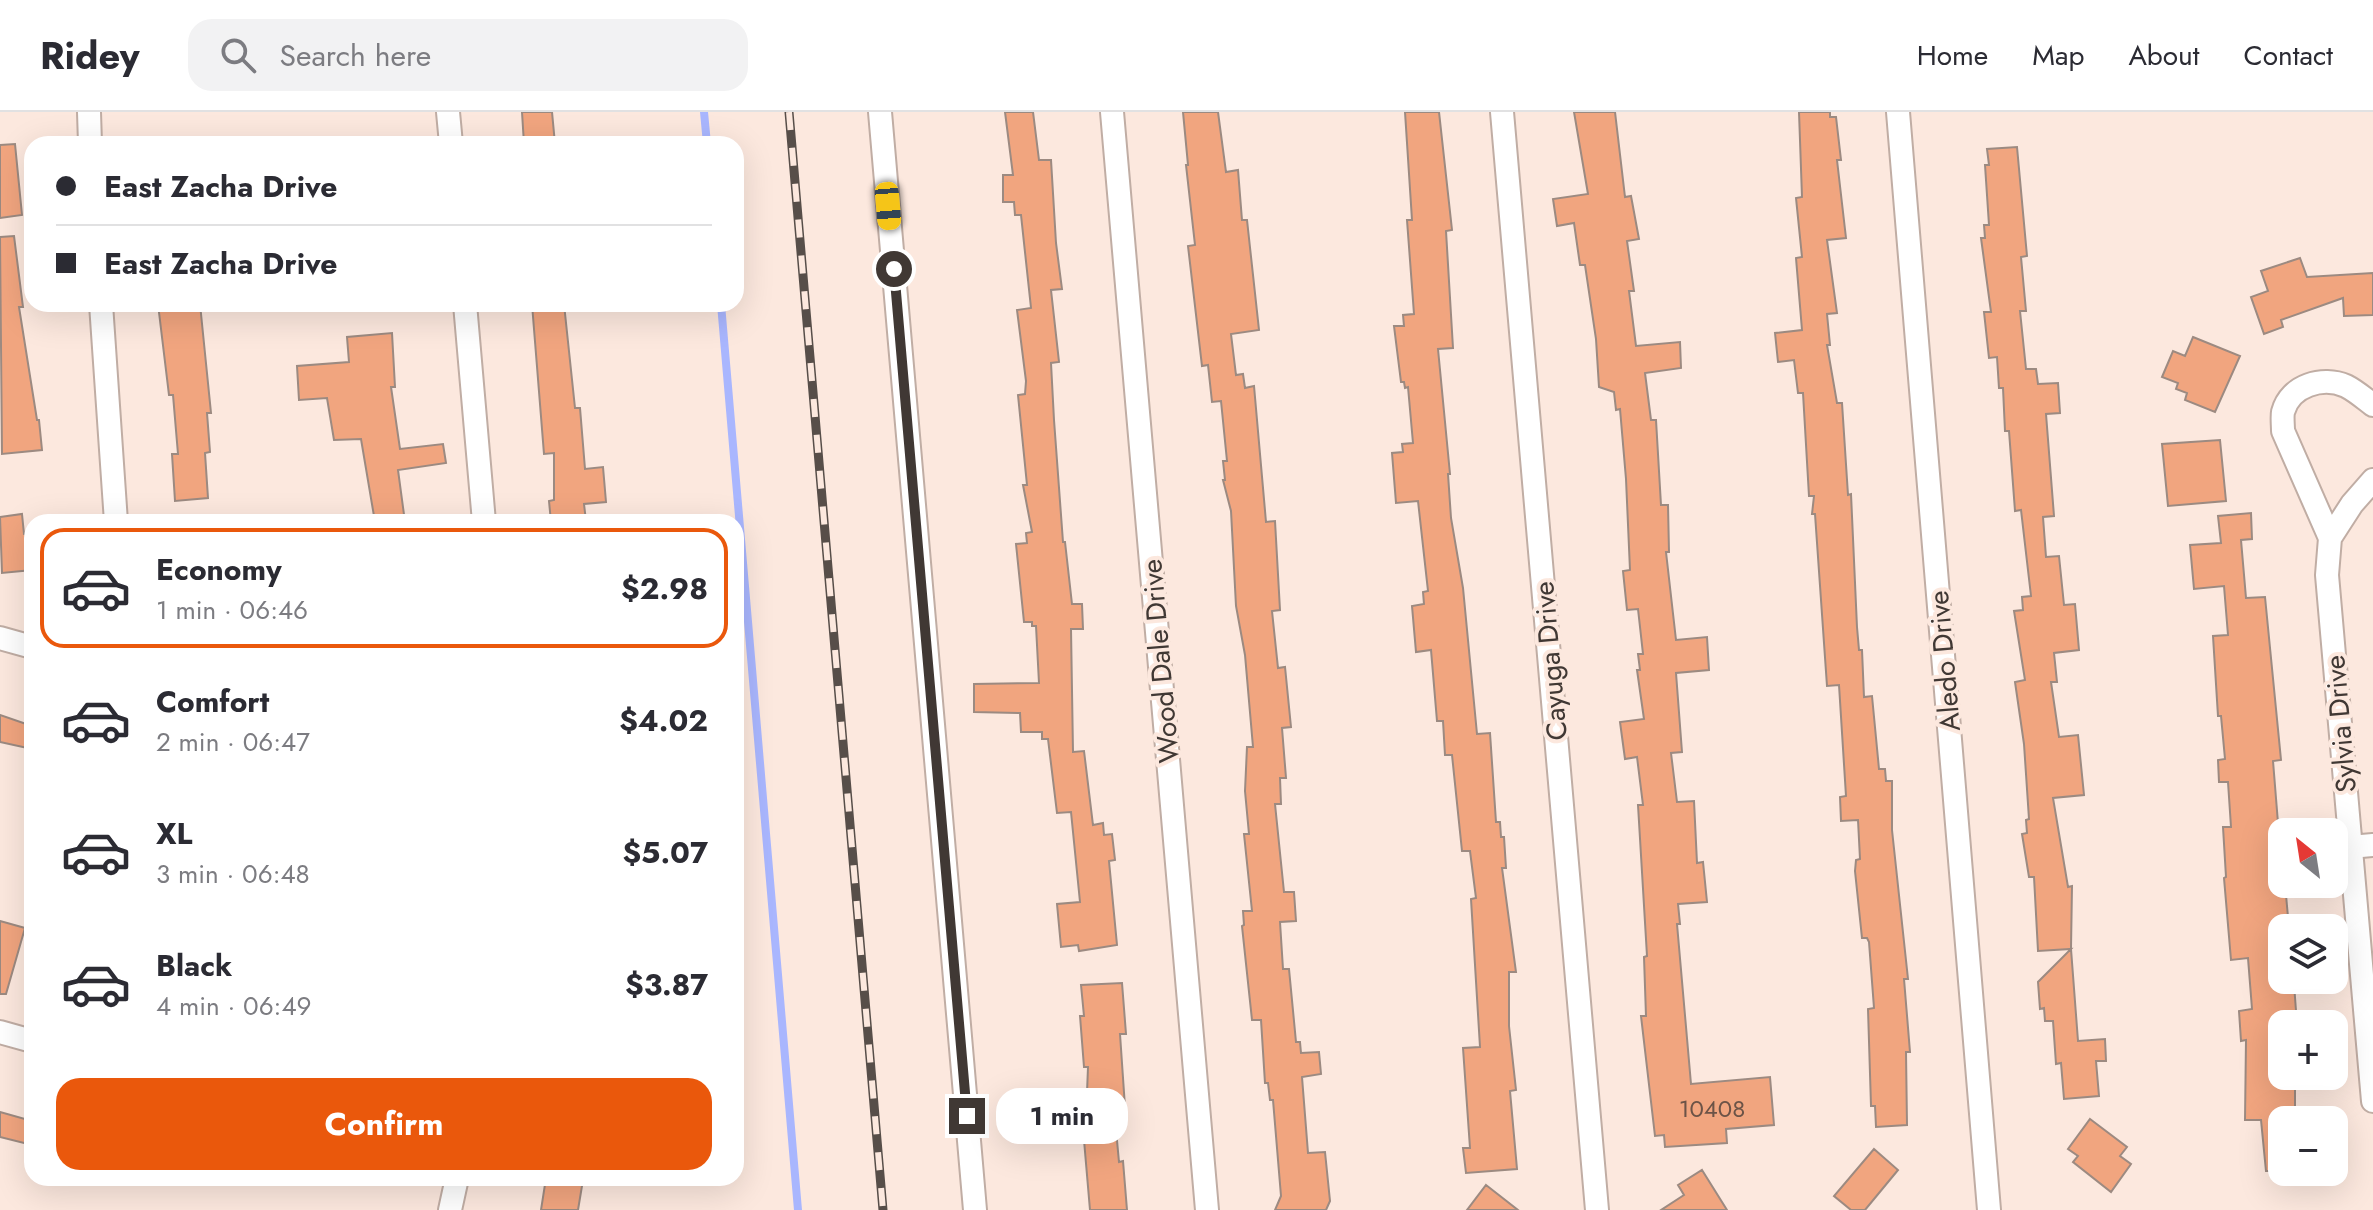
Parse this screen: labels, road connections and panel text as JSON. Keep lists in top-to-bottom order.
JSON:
{
  "streets": {
    "street": [
      "Wood Dale Drive",
      "Cayuga Drive",
      "Aledo Drive",
      "Sylvia Drive"
    ]
  },
  "house_numbers": ["10408"],
  "north": "top left",
  "page": {
    "header": "Ridey",
    "search": "Search here",
    "nav": [
      "Home",
      "Map",
      "About",
      "Contact"
    ],
    "banner": ["East Zacha Drive", "East Zacha Drive"],
    "list": [
      {
        "name": "Economy",
        "note": "1 min · 06:46",
        "value": "$2.98"
      },
      {
        "name": "Comfort",
        "note": "2 min · 06:47",
        "value": "$4.02"
      },
      {
        "name": "XL",
        "note": "3 min · 06:48",
        "value": "$5.07"
      },
      {
        "name": "Black",
        "note": "4 min · 06:49",
        "value": "$3.87"
      }
    ],
    "map_buttons": ["+", "−"],
    "buttons": "Confirm",
    "bubble": "1 min"
  }
}
